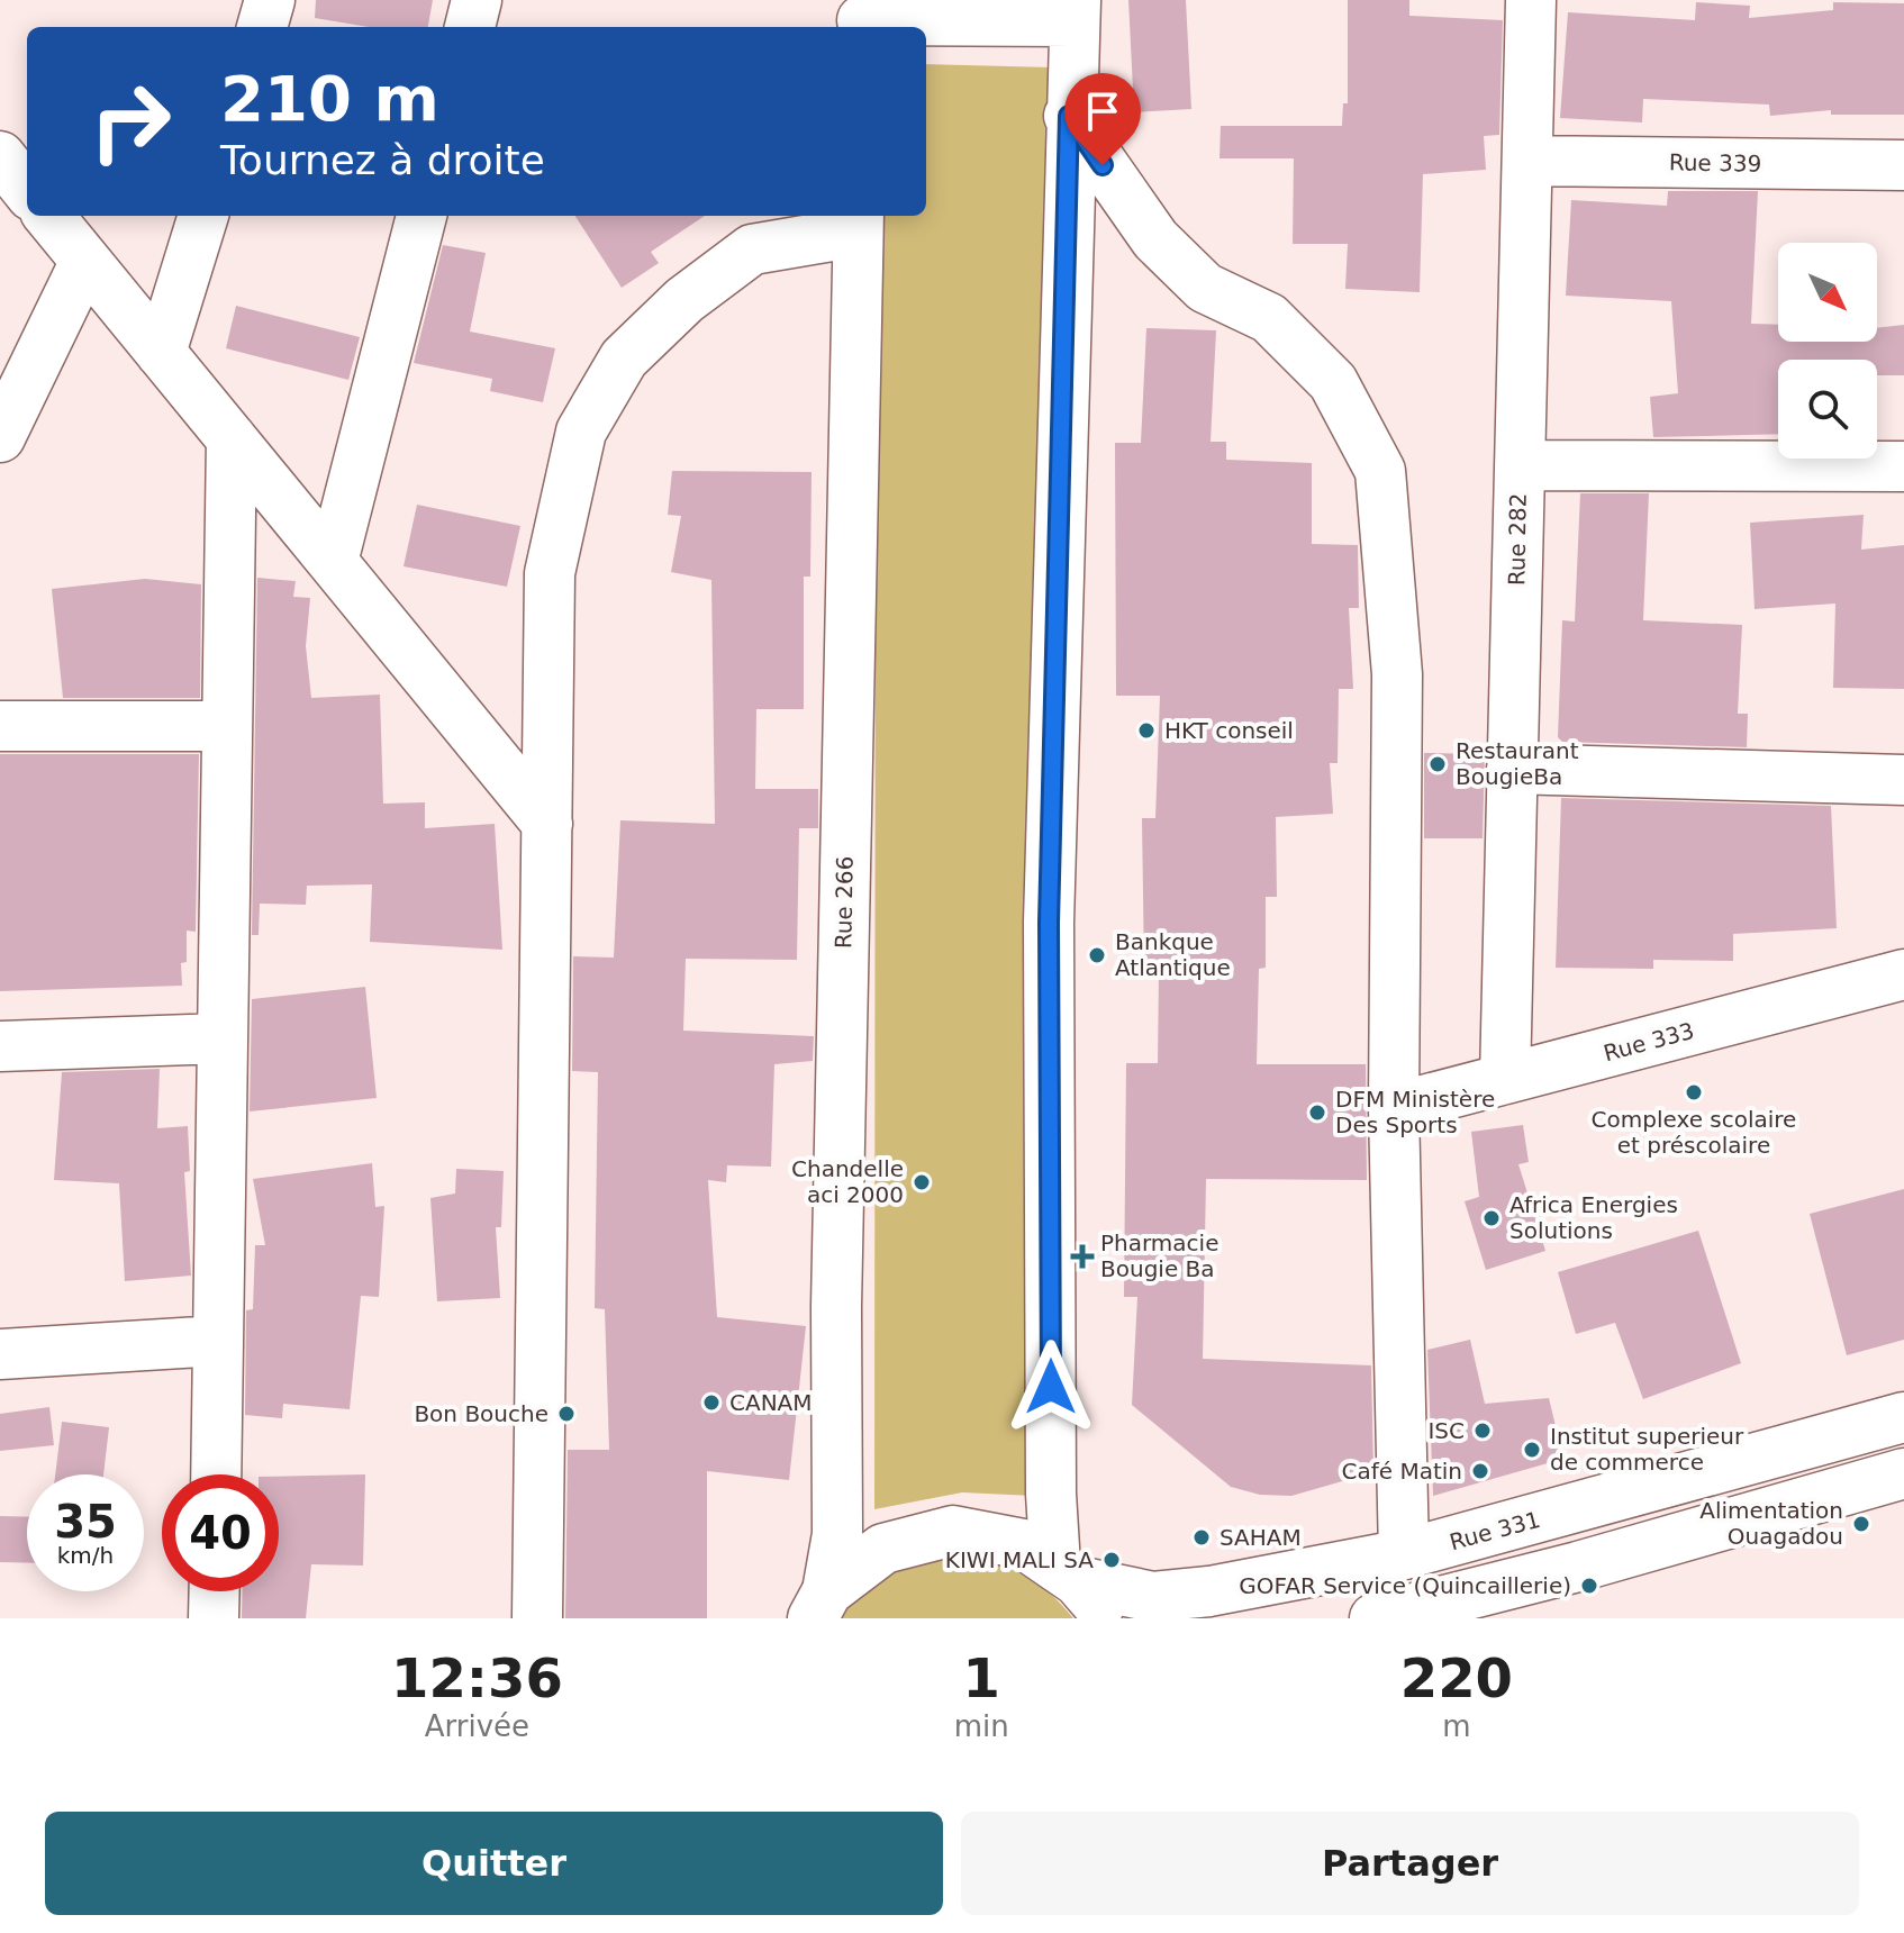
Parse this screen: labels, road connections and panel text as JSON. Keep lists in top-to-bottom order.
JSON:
{
  "streets": {
    "street": [
      "Rue 339",
      "Rue 282",
      "Rue 266",
      "Rue 333",
      "Rue 331"
    ]
  },
  "crossings": [
    ["Rue 339", "Rue 282"],
    ["Rue 282", "Rue 333"]
  ],
  "places": {
    "other": [
      "HKT conseil",
      "Restaurant BougieBa",
      "Bankque Atlantique",
      "Complexe scolaire et préscolaire",
      "DFM Ministère Des Sports",
      "Chandelle aci 2000",
      "Africa Energies Solutions",
      "CANAM",
      "Bon Bouche",
      "ISC",
      "Institut superieur de commerce",
      "Café Matin",
      "Alimentation Ouagadou",
      "SAHAM",
      "KIWI MALI SA",
      "GOFAR Service (Quincaillerie)"
    ],
    "health": ["Pharmacie Bougie Ba"]
  },
  "north": "bottom right",
  "page": {
    "turn": ["210 m", "Tournez à droite"],
    "speed": "35 km/h",
    "limit": "40",
    "eta": [
      "12:36",
      "Arrivée",
      "1",
      "min",
      "220",
      "m"
    ],
    "buttons": ["Quitter", "Partager"]
  }
}
